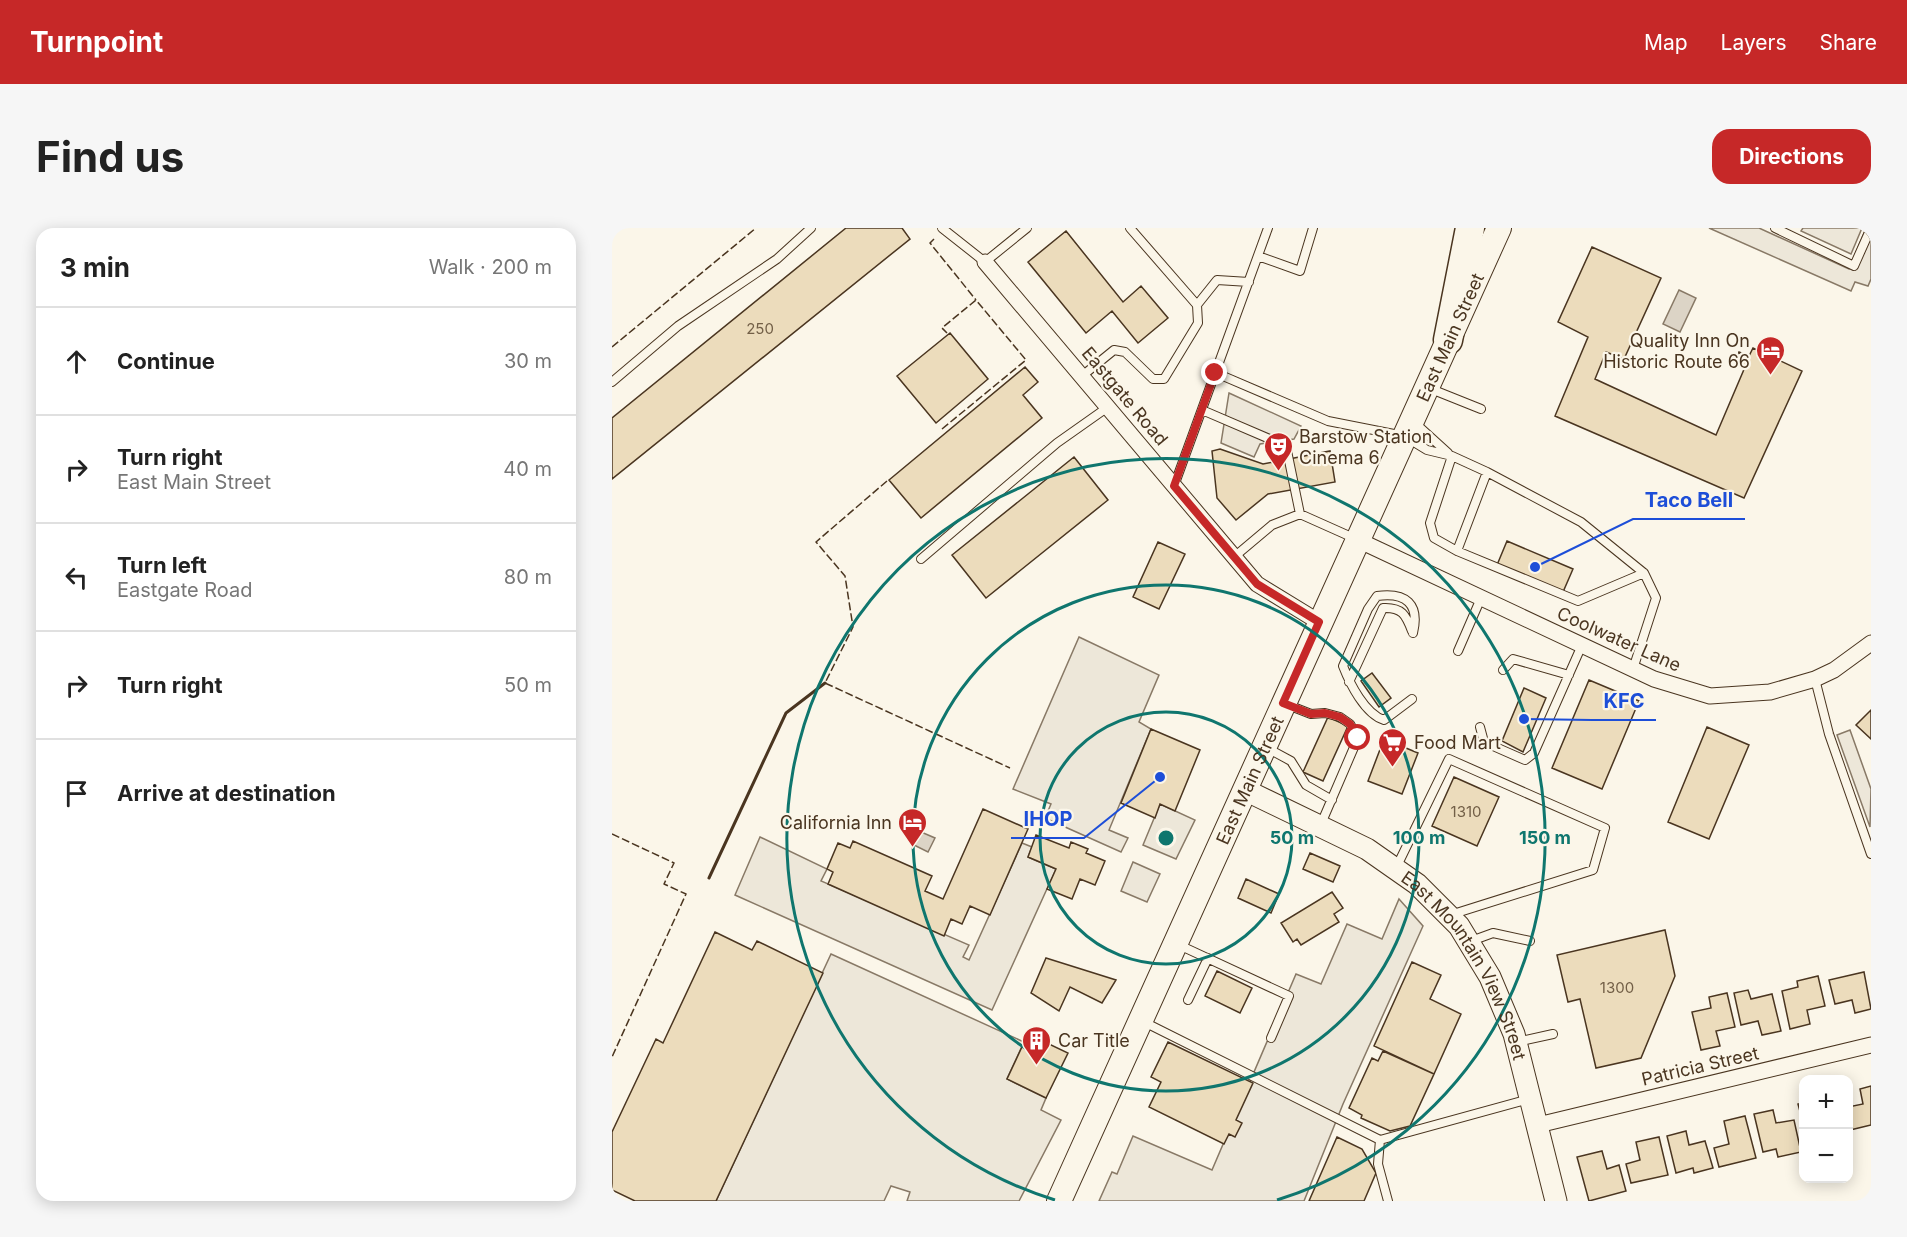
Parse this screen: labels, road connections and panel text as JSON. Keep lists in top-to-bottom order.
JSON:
{
  "streets": {
    "main road": ["East Main Street", "East Mountain View Street"],
    "street": ["Eastgate Road", "Coolwater Lane", "Patricia Street"]
  },
  "crossings": [
    ["East Main Street", "Eastgate Road"],
    ["East Main Street", "Coolwater Lane"],
    ["East Main Street", "East Mountain View Street"],
    ["East Mountain View Street", "Patricia Street"]
  ],
  "places": {
    "hotel": ["Quality Inn On Historic Route 66", "California Inn"],
    "theatre": ["Barstow Station Cinema 6"],
    "other": ["Taco Bell", "KFC", "IHOP"],
    "supermarket": ["Food Mart"],
    "building": ["Car Title"]
  },
  "house_numbers": ["250", "1310", "1300"],
  "page": {
    "header": "Turnpoint",
    "nav": ["Map", "Layers", "Share"],
    "buttons": "Directions",
    "title": "Find us",
    "heading": ["3 min", "Walk · 200 m"],
    "list": [
      ["Continue", "30 m"],
      ["Turn right", "East Main Street", "40 m"],
      ["Turn left", "Eastgate Road", "80 m"],
      ["Turn right", "50 m"],
      "Arrive at destination"
    ],
    "map_buttons": ["+", "−"]
  },
  "rings": ["50 m", "100 m", "150 m"]
}
